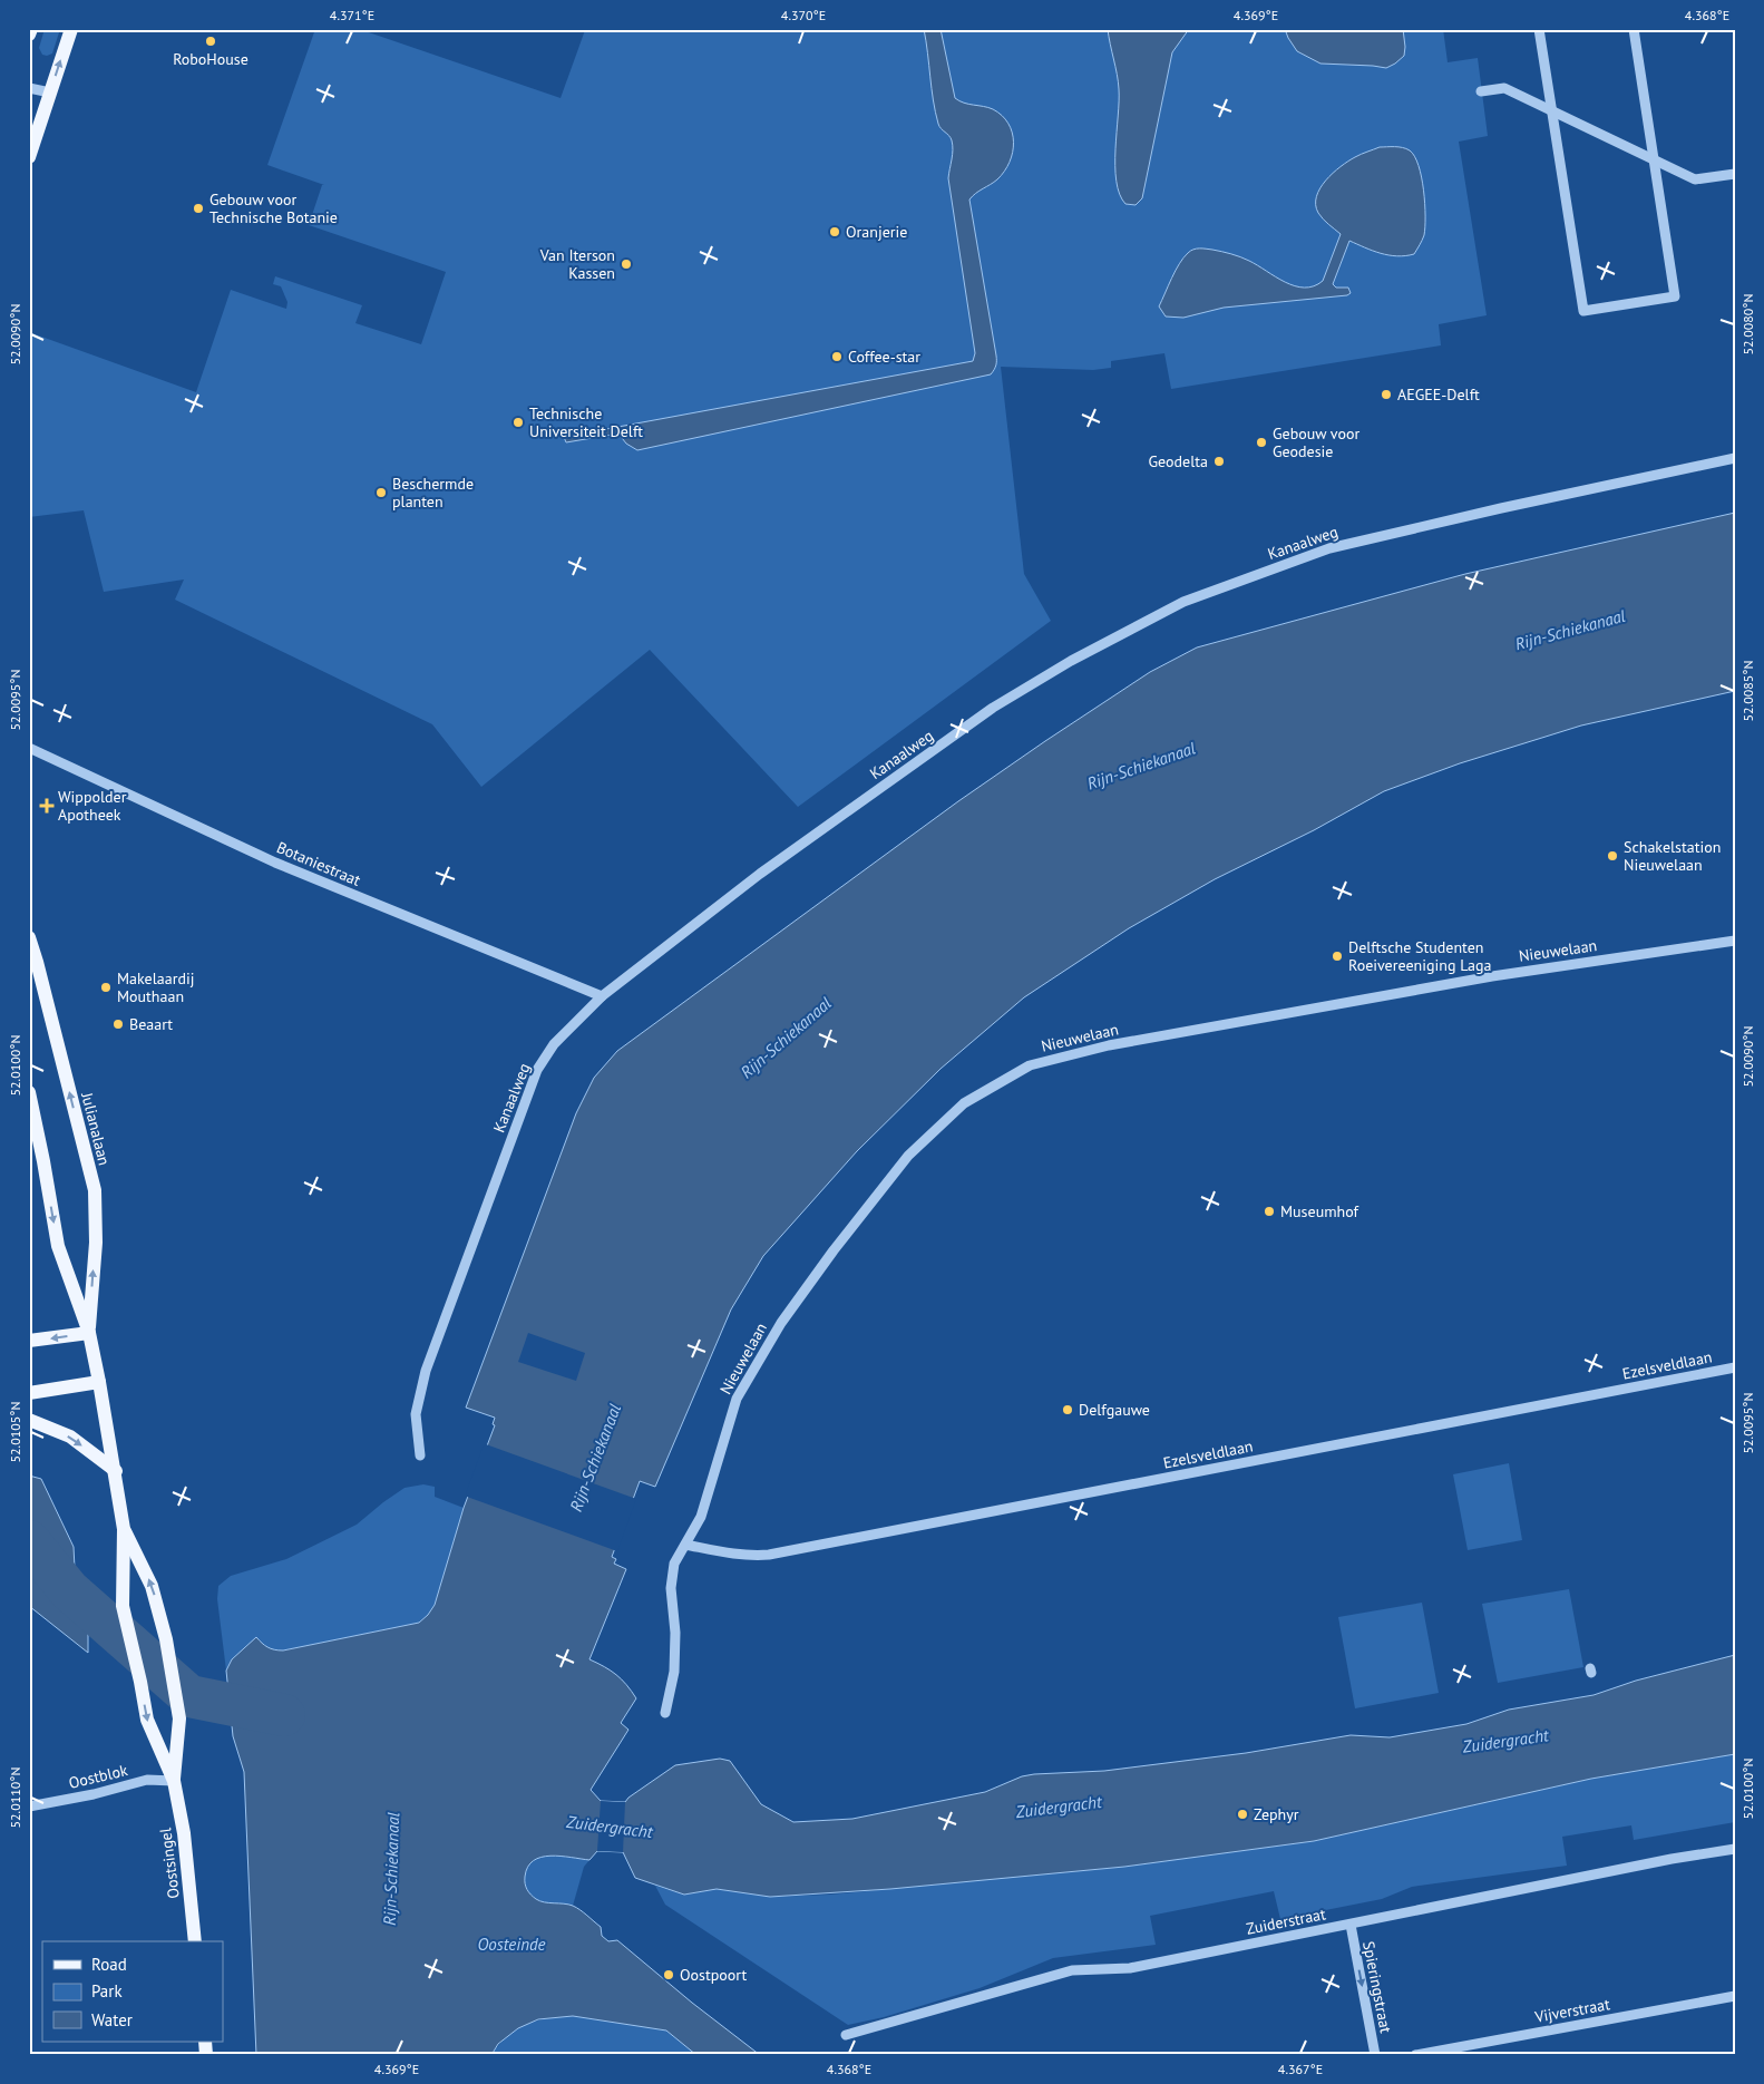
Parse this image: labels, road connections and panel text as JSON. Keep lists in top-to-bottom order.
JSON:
{
  "streets": {
    "main road": ["Julianalaan", "Oostsingel"],
    "street": [
      "Kanaalweg",
      "Botaniestraat",
      "Nieuwelaan",
      "Ezelsveldlaan",
      "Oostblok",
      "Zuiderstraat",
      "Spieringstraat",
      "Vijverstraat"
    ]
  },
  "crossings": [
    ["Kanaalweg", "Botaniestraat"],
    ["Nieuwelaan", "Ezelsveldlaan"],
    ["Julianalaan", "Oostsingel"],
    ["Oostblok", "Oostsingel"],
    ["Zuiderstraat", "Spieringstraat"]
  ],
  "one_way": ["Spieringstraat"],
  "water": ["Rijn-Schiekanaal", "Zuidergracht", "Oosteinde"],
  "places": {
    "other": [
      "RoboHouse",
      "Gebouw voor Technische Botanie",
      "Oranjerie",
      "Van Iterson Kassen",
      "Coffee-star",
      "AEGEE-Delft",
      "Technische Universiteit Delft",
      "Gebouw voor Geodesie",
      "Geodelta",
      "Beschermde planten",
      "Schakelstation Nieuwelaan",
      "Delftsche Studenten Roeivereeniging Laga",
      "Makelaardij Mouthaan",
      "Beaart",
      "Museumhof",
      "Delfgauwe",
      "Zephyr",
      "Oostpoort"
    ],
    "health": ["Wippolder Apotheek"]
  },
  "legend": ["Road", "Park", "Water"],
  "coordinates": [
    "4.371°E",
    "4.370°E",
    "4.369°E",
    "4.368°E",
    "52.0080°N",
    "52.0090°N",
    "52.0085°N",
    "52.0095°N",
    "52.0100°N",
    "52.0105°N",
    "52.0110°N",
    "4.367°E"
  ]
}
